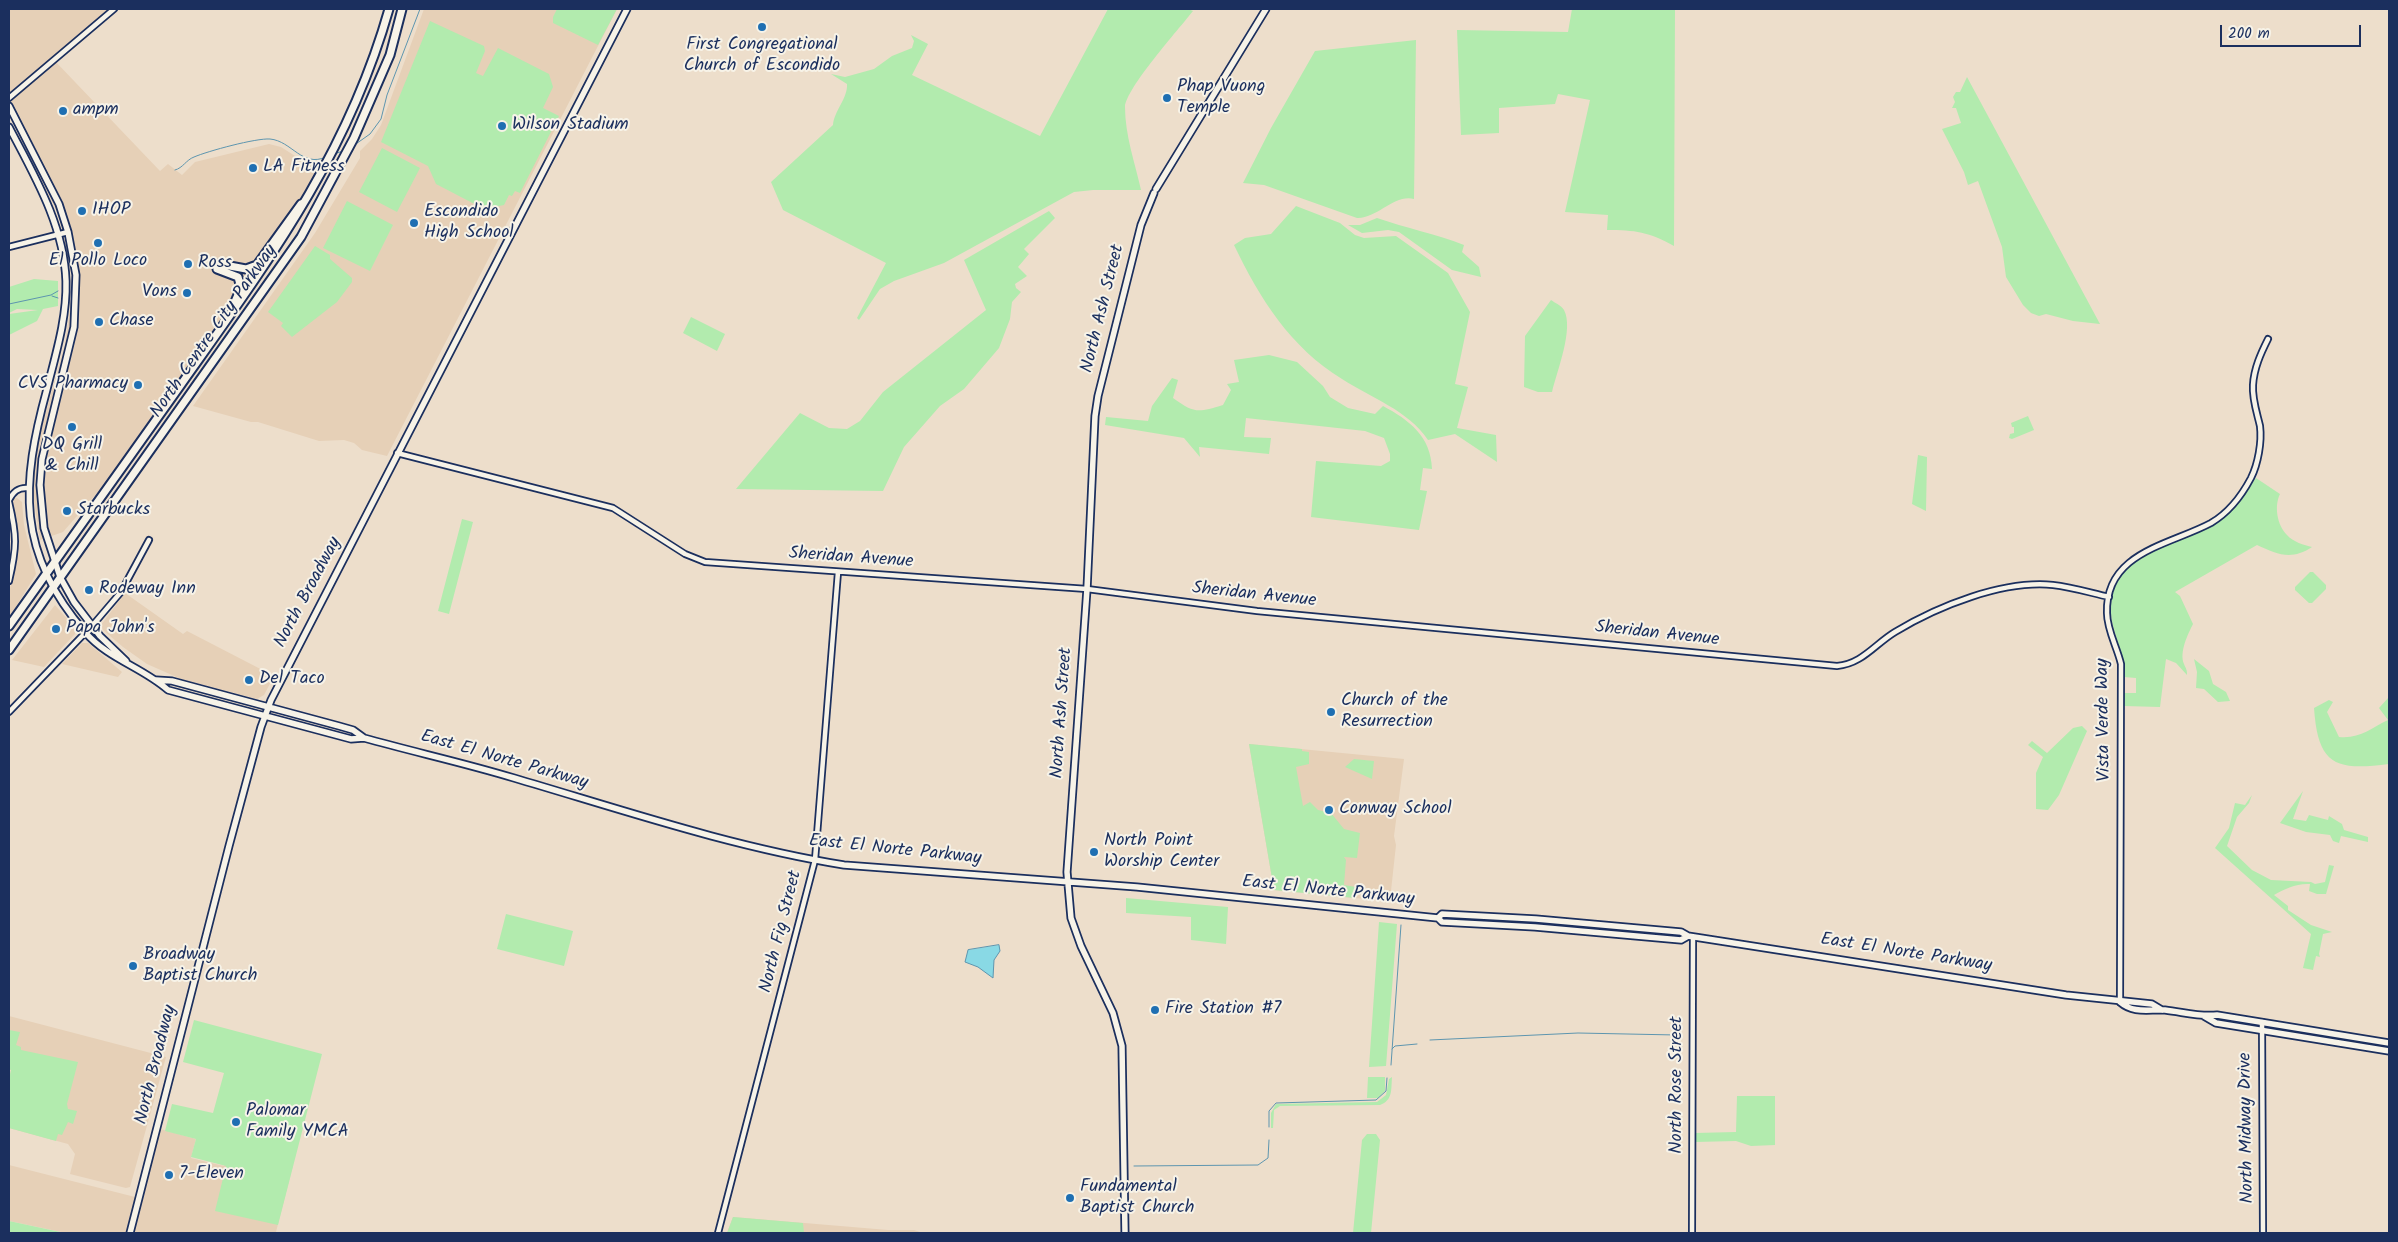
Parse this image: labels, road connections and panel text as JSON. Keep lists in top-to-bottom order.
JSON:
{
  "streets": {
    "highway": ["North Centre City Parkway"],
    "main road": ["North Ash Street", "North Broadway", "East El Norte Parkway"],
    "street": [
      "Sheridan Avenue",
      "Vista Verde Way",
      "North Fig Street",
      "North Rose Street",
      "North Midway Drive"
    ]
  },
  "crossings": [
    ["North Ash Street", "Sheridan Avenue"],
    ["North Ash Street", "East El Norte Parkway"],
    ["Sheridan Avenue", "North Broadway"],
    ["Sheridan Avenue", "Vista Verde Way"],
    ["Sheridan Avenue", "North Fig Street"],
    ["North Broadway", "East El Norte Parkway"],
    ["Vista Verde Way", "East El Norte Parkway"],
    ["East El Norte Parkway", "North Fig Street"],
    ["East El Norte Parkway", "North Rose Street"],
    ["East El Norte Parkway", "North Midway Drive"]
  ],
  "places": [
    "First Congregational Church of Escondido",
    "Phap Vuong Temple",
    "ampm",
    "Wilson Stadium",
    "LA Fitness",
    "IHOP",
    "Escondido High School",
    "El Pollo Loco",
    "Ross",
    "Vons",
    "Chase",
    "CVS Pharmacy",
    "DQ Grill & Chill",
    "Starbucks",
    "Rodeway Inn",
    "Papa John's",
    "Del Taco",
    "Church of the Resurrection",
    "Conway School",
    "North Point Worship Center",
    "Broadway Baptist Church",
    "Fire Station #7",
    "Palomar Family YMCA",
    "7-Eleven",
    "Fundamental Baptist Church"
  ],
  "scale_bar": "200 m"
}
